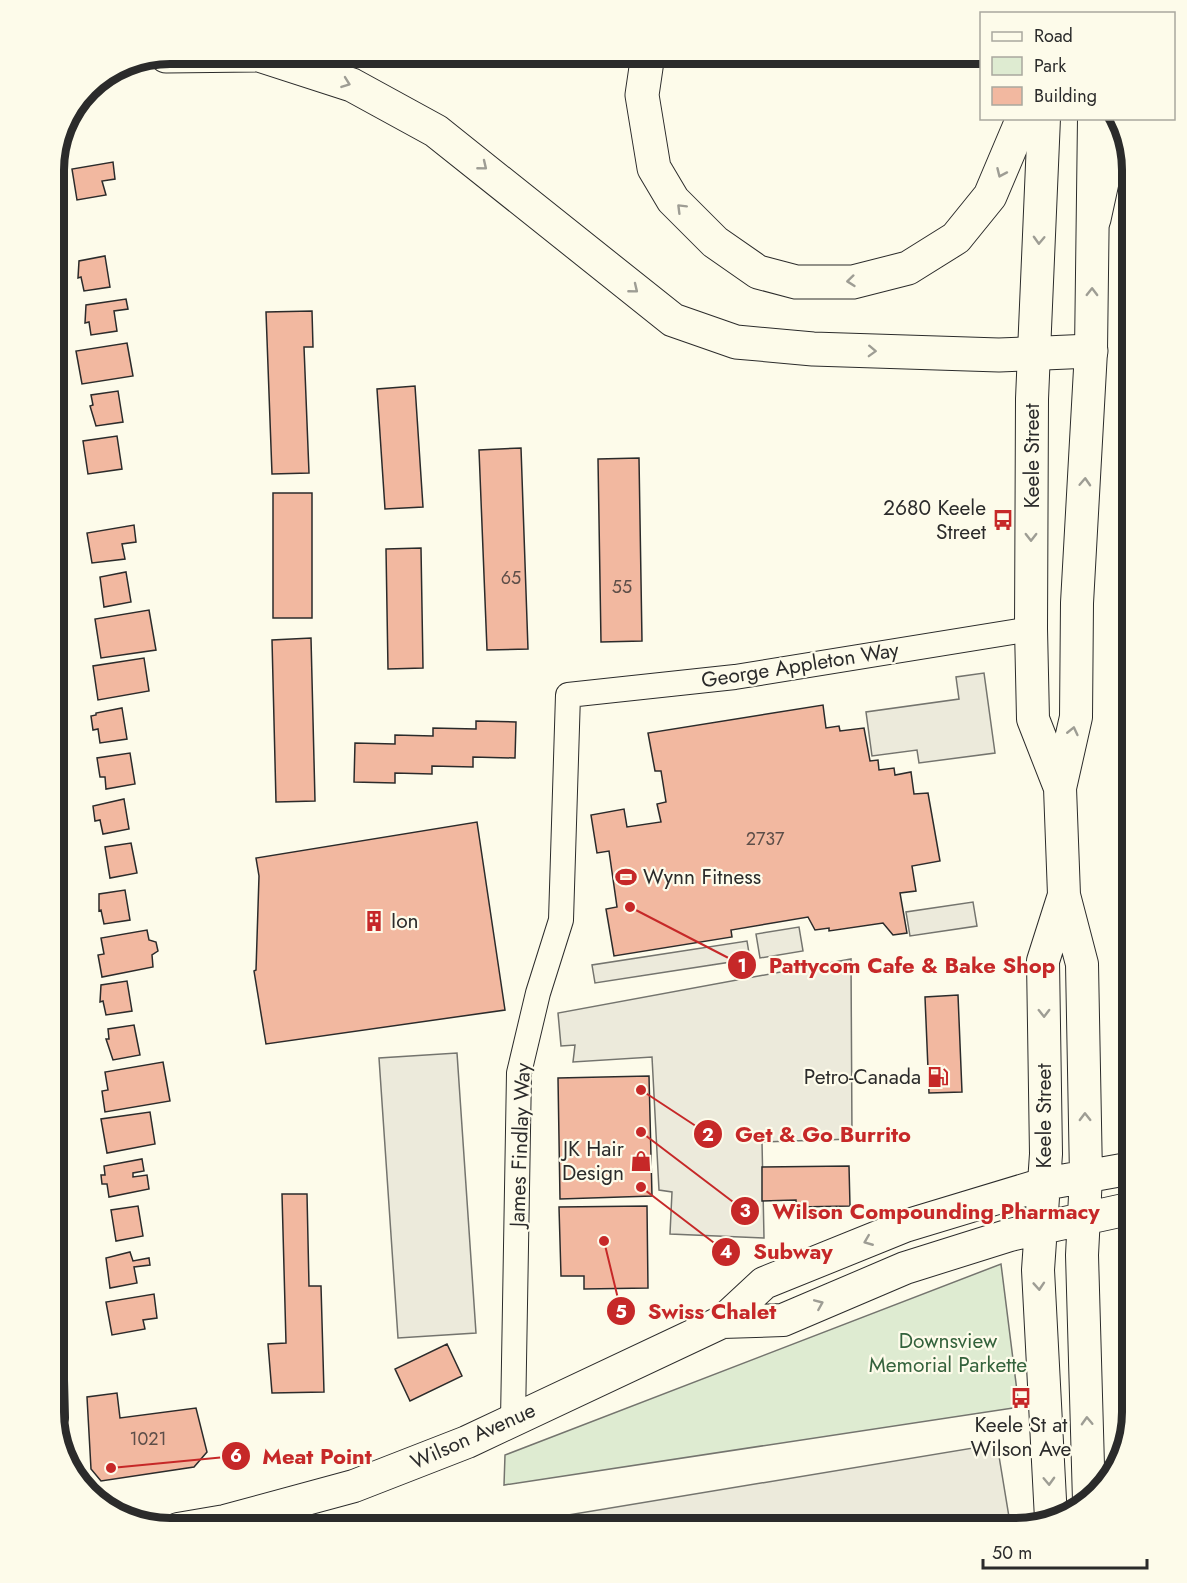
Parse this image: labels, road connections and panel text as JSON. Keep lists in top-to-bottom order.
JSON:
{
  "streets": {
    "main road": ["Keele Street", "Wilson Avenue"],
    "street": ["George Appleton Way", "James Findlay Way"]
  },
  "crossings": [
    ["Keele Street", "George Appleton Way"],
    ["Keele Street", "Wilson Avenue"],
    ["George Appleton Way", "James Findlay Way"],
    ["James Findlay Way", "Wilson Avenue"]
  ],
  "parks": ["Downsview Memorial Parkette"],
  "places": {
    "bus stop": ["2680 Keele Street", "Keele St at Wilson Ave"],
    "sports": ["Wynn Fitness"],
    "other": [
      "Pattycom Cafe & Bake Shop",
      "Get & Go Burrito",
      "Wilson Compounding Pharmacy",
      "Subway",
      "Swiss Chalet",
      "Meat Point"
    ],
    "building": ["Ion"],
    "fuel station": ["Petro-Canada"],
    "shop": ["JK Hair Design"]
  },
  "house_numbers": [
    "65",
    "55",
    "2737",
    "1021"
  ],
  "legend": ["Road", "Park", "Building"],
  "scale_bar": "50 m"
}
